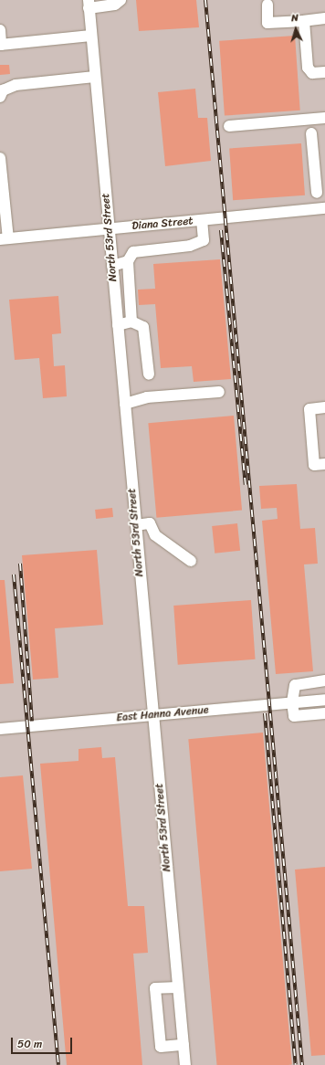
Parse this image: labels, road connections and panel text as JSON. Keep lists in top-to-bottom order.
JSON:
{
  "streets": {
    "street": ["Diana Street", "North 53rd Street", "East Hanna Avenue"]
  },
  "crossings": [
    ["Diana Street", "North 53rd Street"],
    ["North 53rd Street", "East Hanna Avenue"]
  ],
  "scale_bar": "50 m",
  "north": "top"
}
